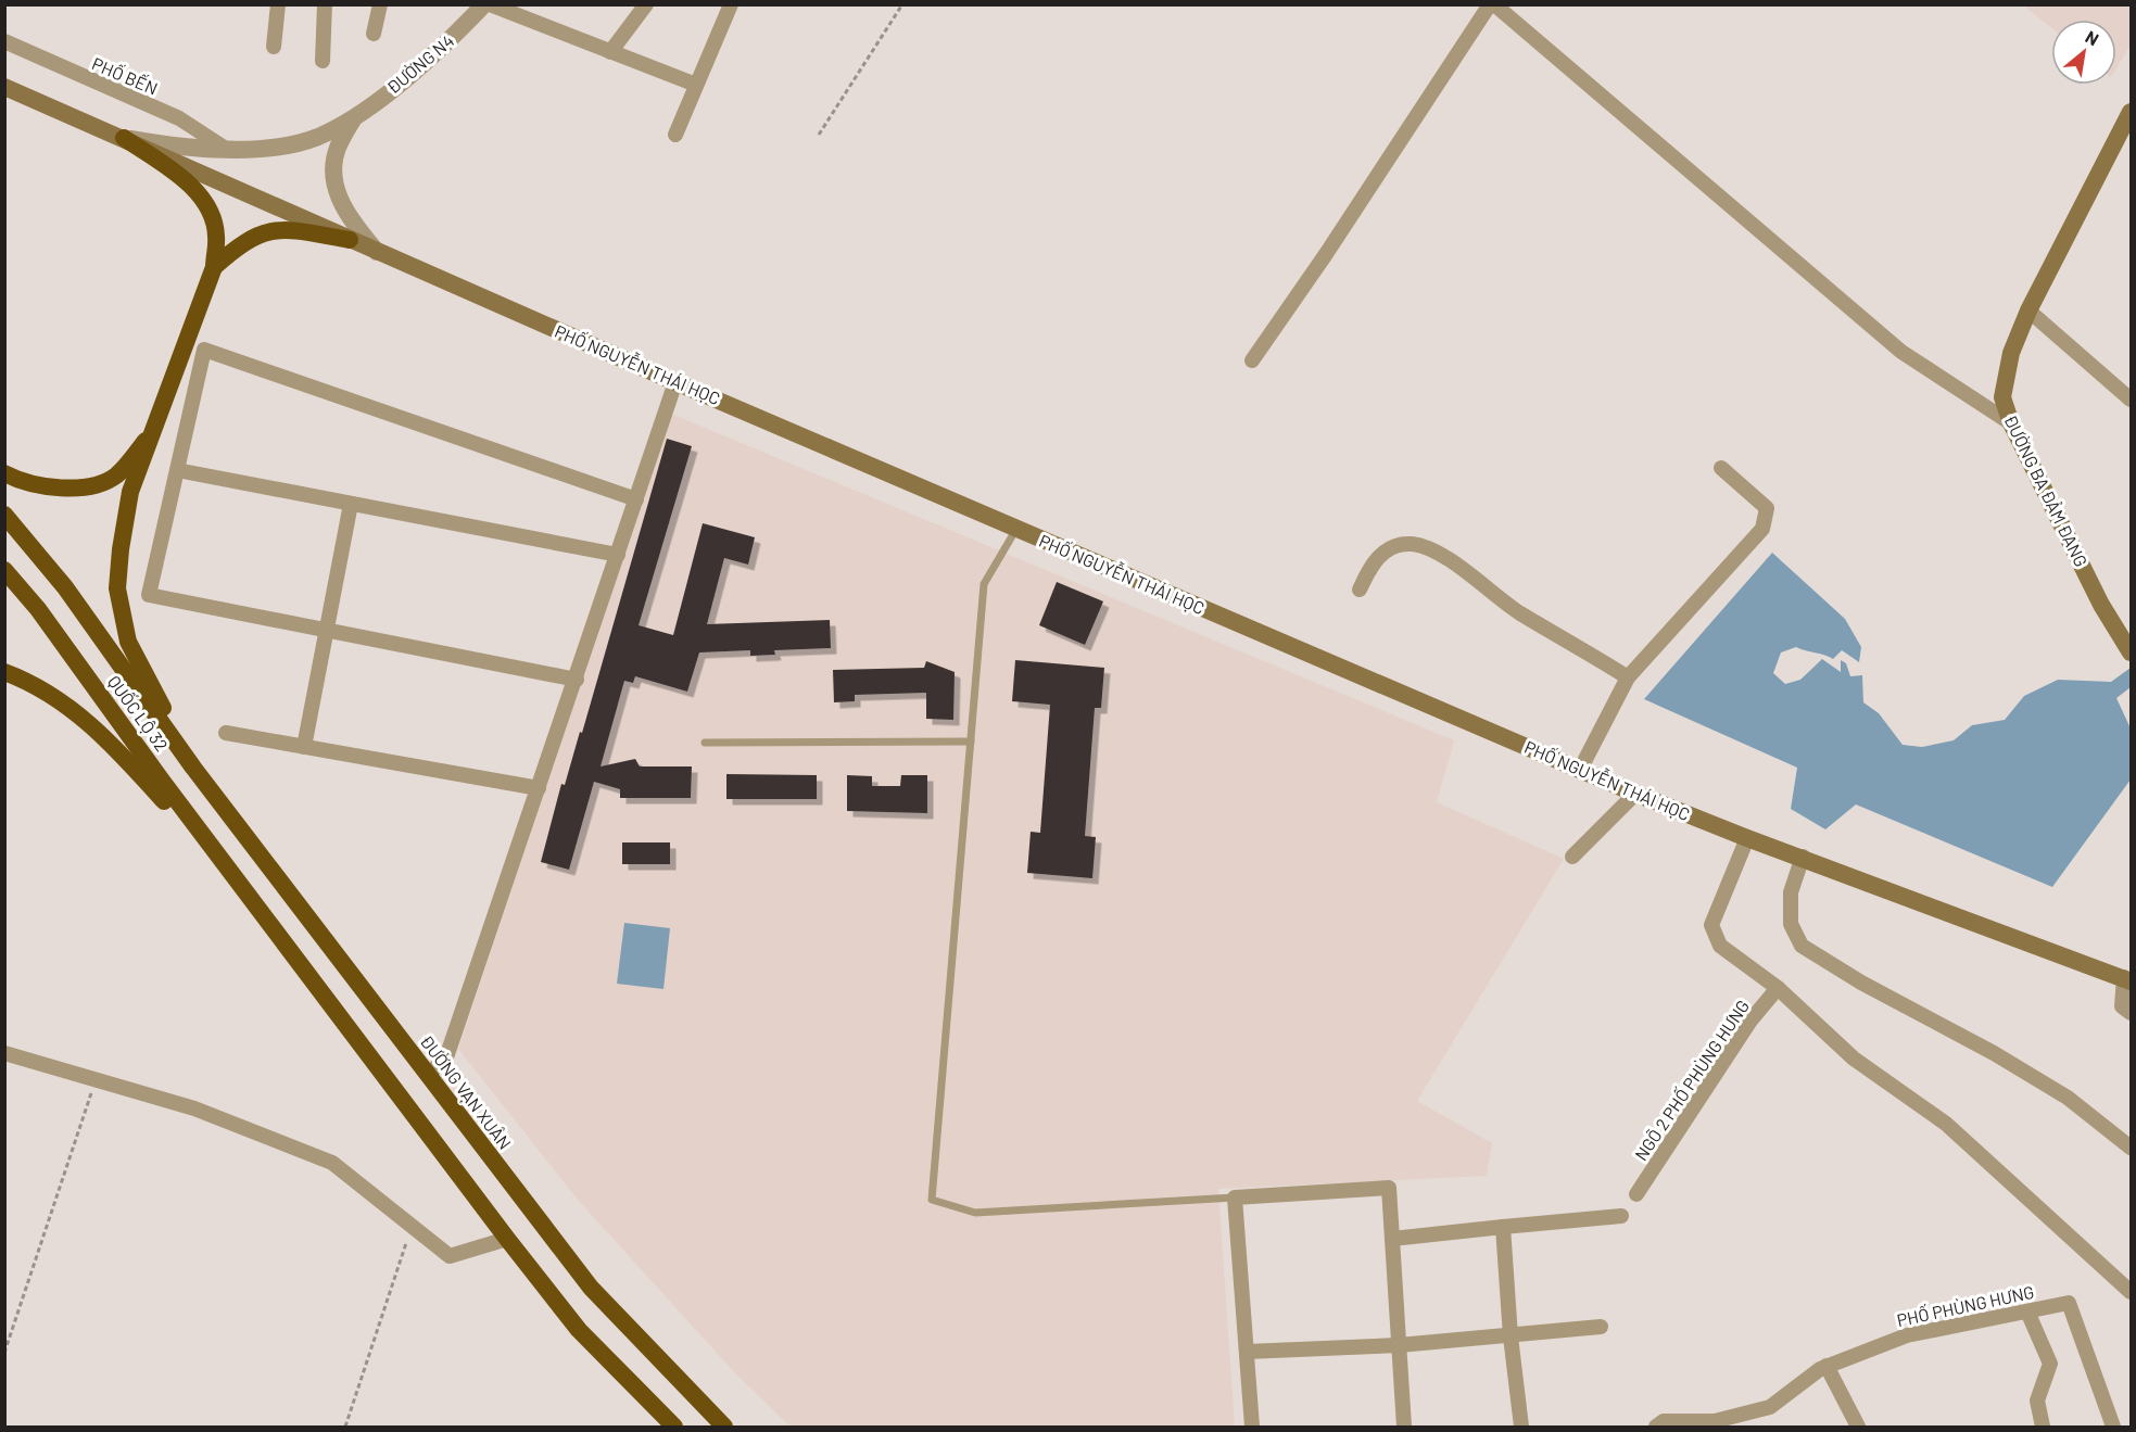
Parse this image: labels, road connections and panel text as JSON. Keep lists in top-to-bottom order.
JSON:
{
  "streets": {
    "highway": ["QUỐC LỘ 32", "ĐƯỜNG VẠN XUÂN"],
    "main road": ["PHỐ NGUYỄN THÁI HỌC", "ĐƯỜNG BA ĐẢM ĐANG"],
    "street": [
      "ĐƯỜNG N4",
      "PHỐ BẾN",
      "NGÕ 2 PHỐ PHÙNG HƯNG",
      "PHỐ PHÙNG HƯNG"
    ]
  },
  "crossings": [
    ["QUỐC LỘ 32", "ĐƯỜNG VẠN XUÂN"]
  ],
  "north": "top right"
}
